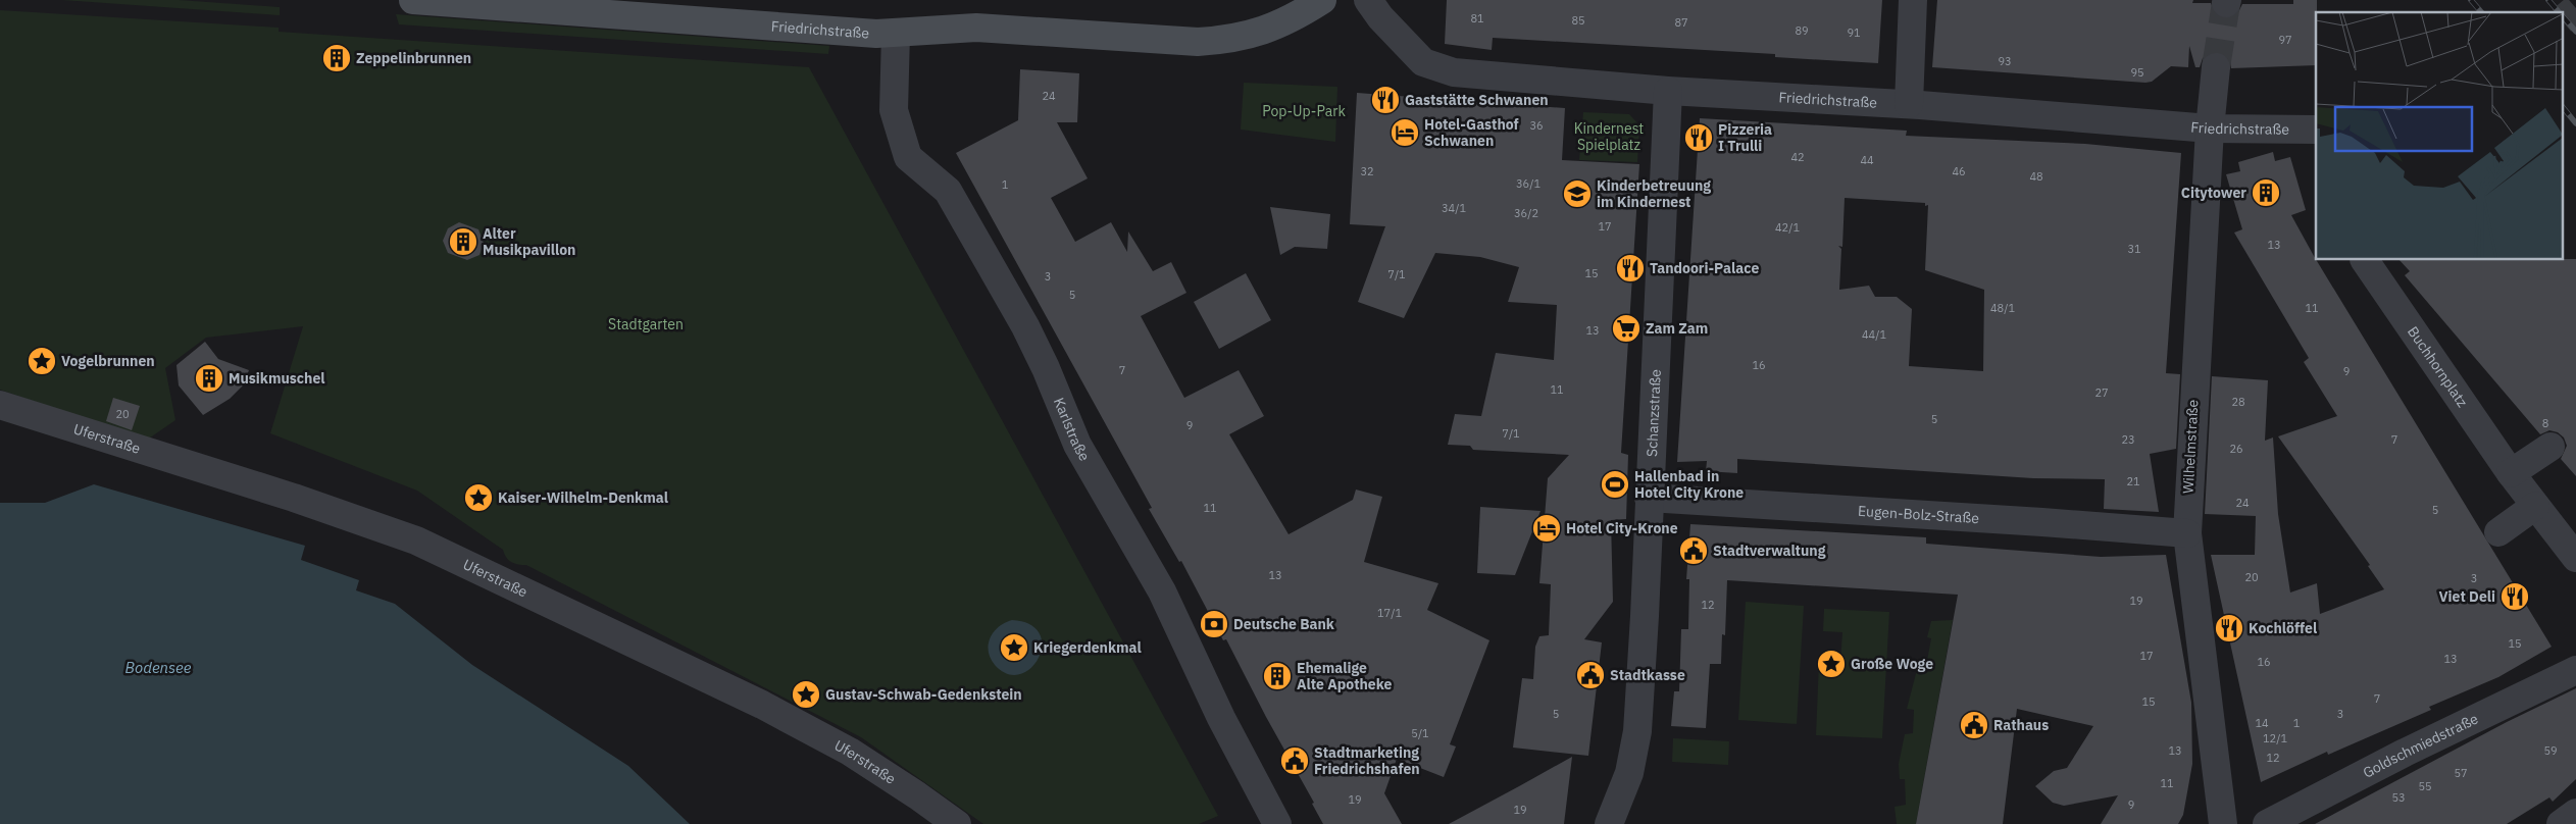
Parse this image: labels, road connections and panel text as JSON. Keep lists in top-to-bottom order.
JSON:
{
  "streets": {
    "main road": ["Friedrichstraße"],
    "street": [
      "Buchhornplatz",
      "Schanzstraße",
      "Karlstraße",
      "Uferstraße",
      "Wilhelmstraße",
      "Eugen-Bolz-Straße",
      "Goldschmiedstraße"
    ]
  },
  "crossings": [
    ["Friedrichstraße", "Schanzstraße"],
    ["Friedrichstraße", "Karlstraße"],
    ["Friedrichstraße", "Wilhelmstraße"],
    ["Schanzstraße", "Eugen-Bolz-Straße"],
    ["Wilhelmstraße", "Eugen-Bolz-Straße"]
  ],
  "water": ["Bodensee"],
  "parks": ["Pop-Up-Park", "Kindernest Spielplatz", "Stadtgarten"],
  "places": {
    "building": [
      "Zeppelinbrunnen",
      "Citytower",
      "Alter Musikpavillon",
      "Musikmuschel",
      "Ehemalige Alte Apotheke"
    ],
    "restaurant": [
      "Gaststätte Schwanen",
      "Pizzeria I Trulli",
      "Tandoori-Palace",
      "Viet Deli",
      "Kochlöffel"
    ],
    "hotel": ["Hotel-Gasthof Schwanen", "Hotel City-Krone"],
    "school or university": ["Kinderbetreuung im Kindernest"],
    "supermarket": ["Zam Zam"],
    "place": [
      "Vogelbrunnen",
      "Kaiser-Wilhelm-Denkmal",
      "Kriegerdenkmal",
      "Große Woge",
      "Gustav-Schwab-Gedenkstein"
    ],
    "sports": ["Hallenbad in Hotel City Krone"],
    "public building": [
      "Stadtverwaltung",
      "Stadtkasse",
      "Rathaus",
      "Stadtmarketing Friedrichshafen"
    ],
    "bank": ["Deutsche Bank"]
  },
  "house_numbers": [
    "81",
    "85",
    "87",
    "89",
    "91",
    "97",
    "93",
    "95",
    "24",
    "36",
    "42",
    "44",
    "32",
    "46",
    "48",
    "36/1",
    "1",
    "34/1",
    "36/2",
    "17",
    "42/1",
    "13",
    "31",
    "15",
    "7/1",
    "3",
    "5",
    "48/1",
    "11",
    "13",
    "44/1",
    "16",
    "7",
    "9",
    "11",
    "27",
    "28",
    "20",
    "5",
    "8",
    "9",
    "7/1",
    "23",
    "7",
    "26",
    "21",
    "24",
    "11",
    "5",
    "13",
    "20",
    "3",
    "19",
    "12",
    "17/1",
    "15",
    "17",
    "13",
    "16",
    "7",
    "15",
    "5",
    "3",
    "14",
    "1",
    "5/1",
    "12/1",
    "13",
    "59",
    "12",
    "57",
    "11",
    "55",
    "53",
    "19",
    "9",
    "19"
  ]
}
